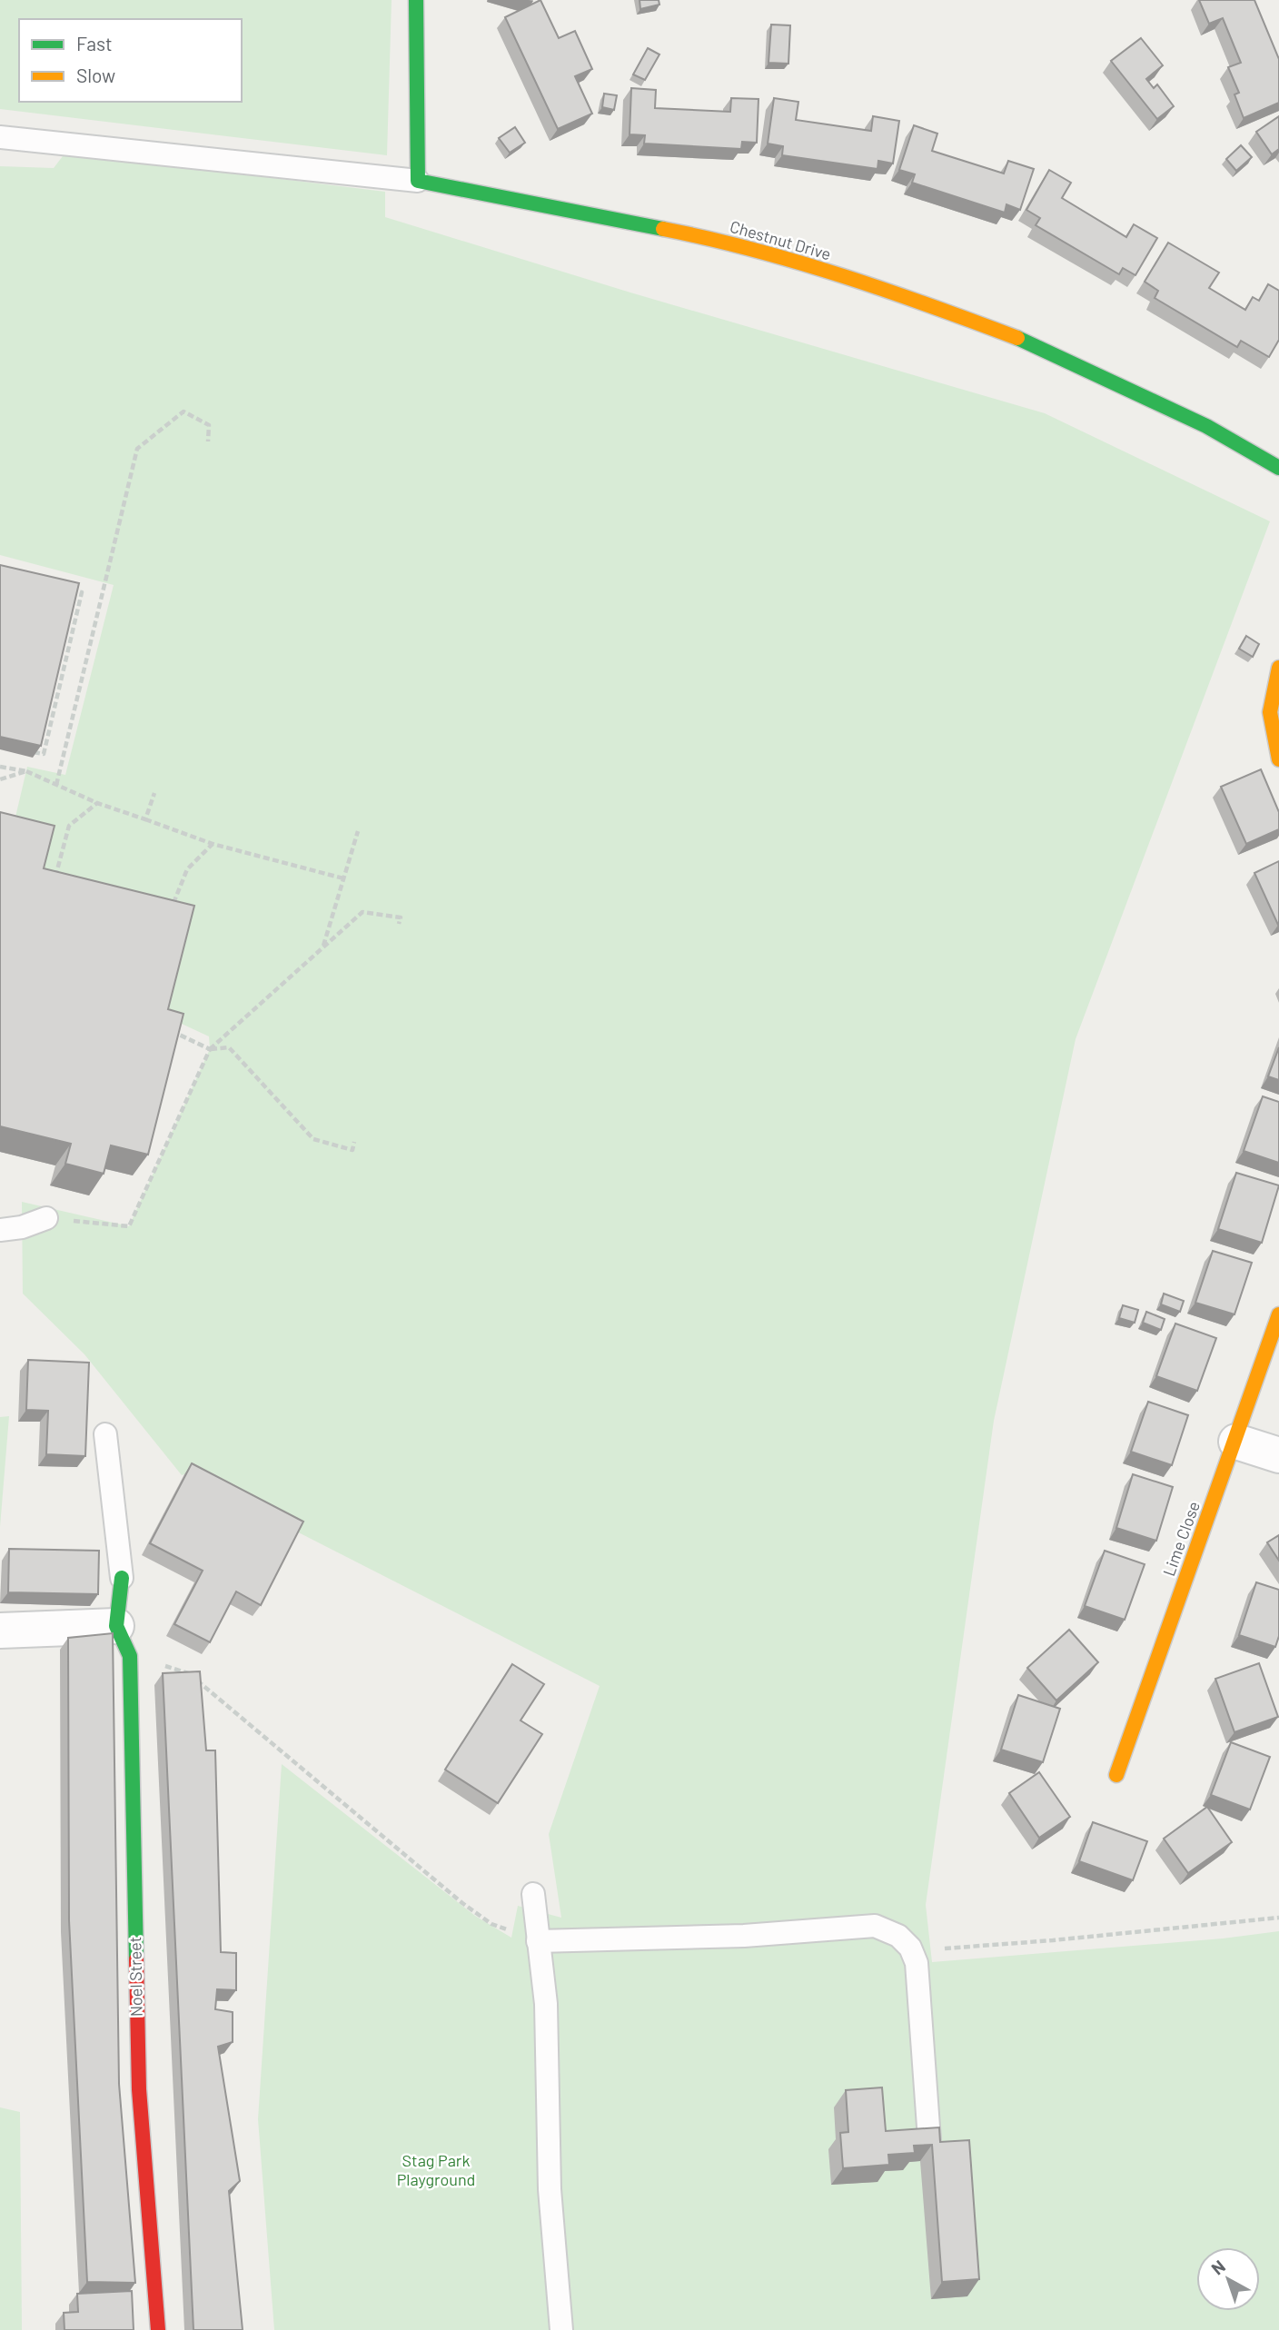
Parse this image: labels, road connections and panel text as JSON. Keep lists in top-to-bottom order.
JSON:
{
  "streets": {
    "street": ["Chestnut Drive", "Lime Close", "Noel Street"]
  },
  "parks": ["Stag Park Playground"],
  "legend": ["Fast", "Slow"],
  "north": "top left"
}
